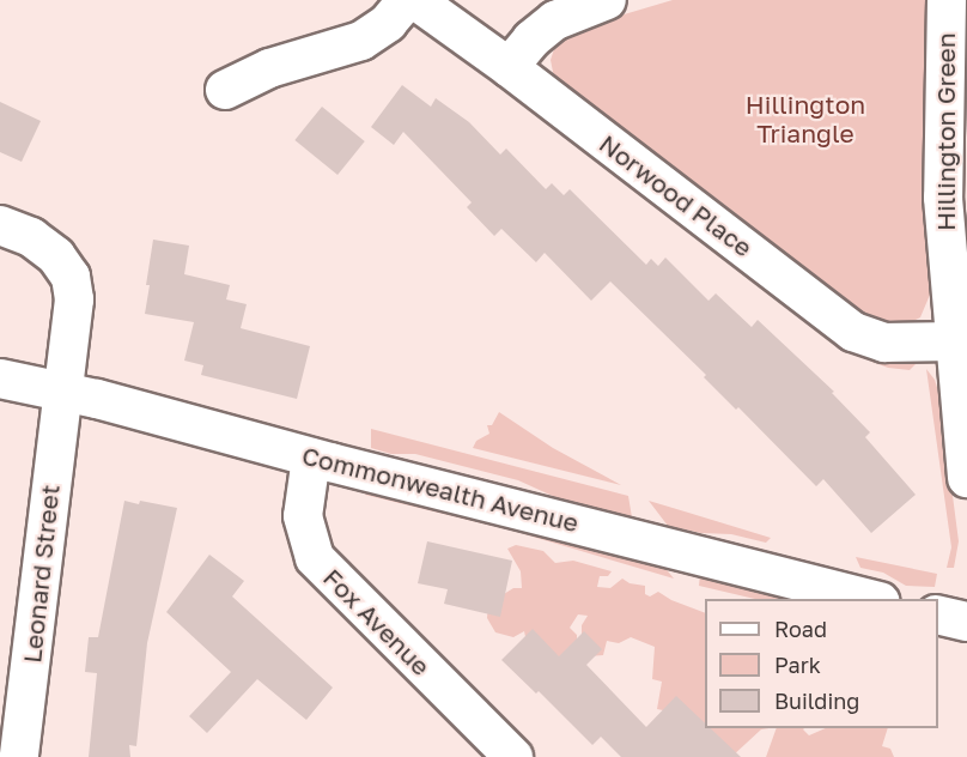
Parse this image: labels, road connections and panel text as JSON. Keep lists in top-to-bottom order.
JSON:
{
  "streets": {
    "street": [
      "Hillington Green",
      "Norwood Place",
      "Commonwealth Avenue",
      "Leonard Street",
      "Fox Avenue"
    ]
  },
  "crossings": [
    ["Hillington Green", "Norwood Place"],
    ["Commonwealth Avenue", "Leonard Street"],
    ["Commonwealth Avenue", "Fox Avenue"]
  ],
  "parks": ["Hillington Triangle"],
  "legend": ["Road", "Park", "Building"]
}
